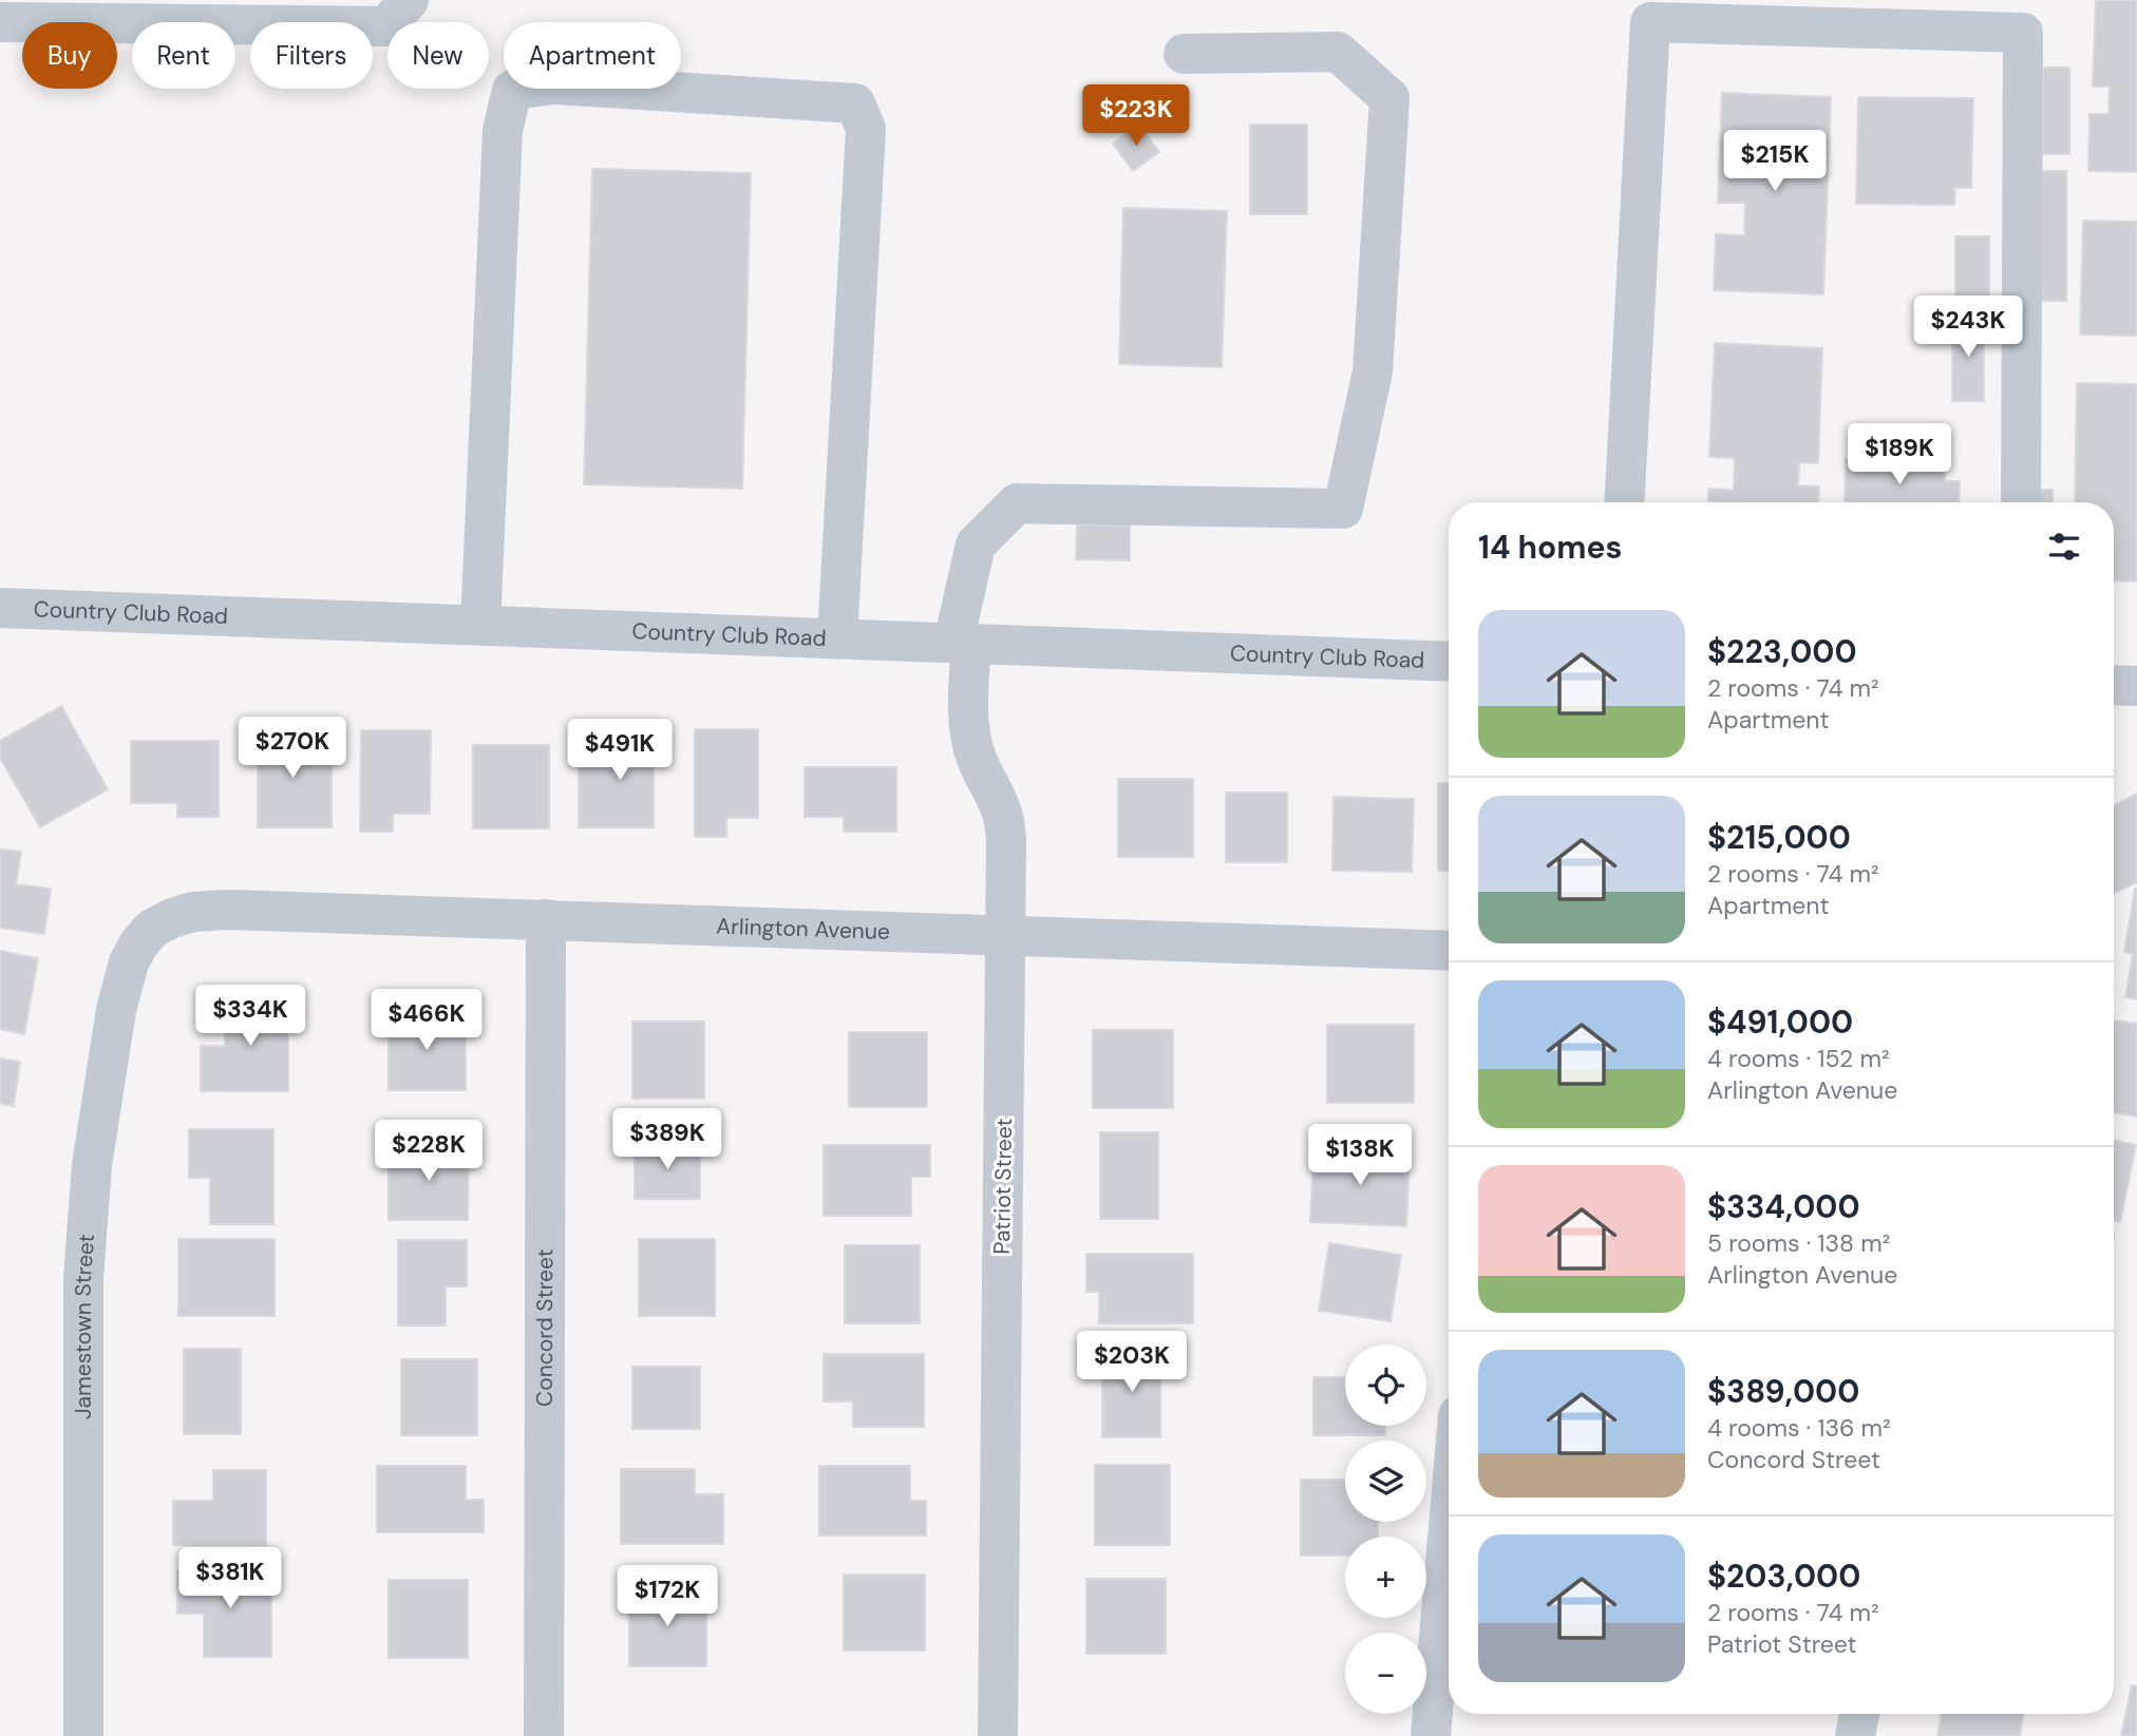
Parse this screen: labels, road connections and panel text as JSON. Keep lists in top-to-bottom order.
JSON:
{
  "streets": {
    "street": [
      "Country Club Road",
      "Arlington Avenue",
      "Patriot Street",
      "Jamestown Street",
      "Concord Street"
    ]
  },
  "crossings": [
    ["Country Club Road", "Patriot Street"],
    ["Arlington Avenue", "Patriot Street"],
    ["Arlington Avenue", "Jamestown Street"],
    ["Arlington Avenue", "Concord Street"]
  ],
  "page": {
    "chip": [
      "Buy",
      "Rent",
      "Filters",
      "New",
      "Apartment"
    ],
    "price": [
      "$223K",
      "$215K",
      "$243K",
      "$189K",
      "$270K",
      "$491K",
      "$334K",
      "$466K",
      "$389K",
      "$228K",
      "$138K",
      "$203K",
      "$381K",
      "$172K"
    ],
    "heading": "14 homes",
    "list": [
      {
        "name": "$223,000",
        "note": "2 rooms · 74 m² · Apartment"
      },
      {
        "name": "$215,000",
        "note": "2 rooms · 74 m² · Apartment"
      },
      {
        "name": "$491,000",
        "note": "4 rooms · 152 m² · Arlington Avenue"
      },
      {
        "name": "$334,000",
        "note": "5 rooms · 138 m² · Arlington Avenue"
      },
      {
        "name": "$389,000",
        "note": "4 rooms · 136 m² · Concord Street"
      },
      {
        "name": "$203,000",
        "note": "2 rooms · 74 m² · Patriot Street"
      }
    ],
    "map_buttons": ["+", "−"]
  }
}
